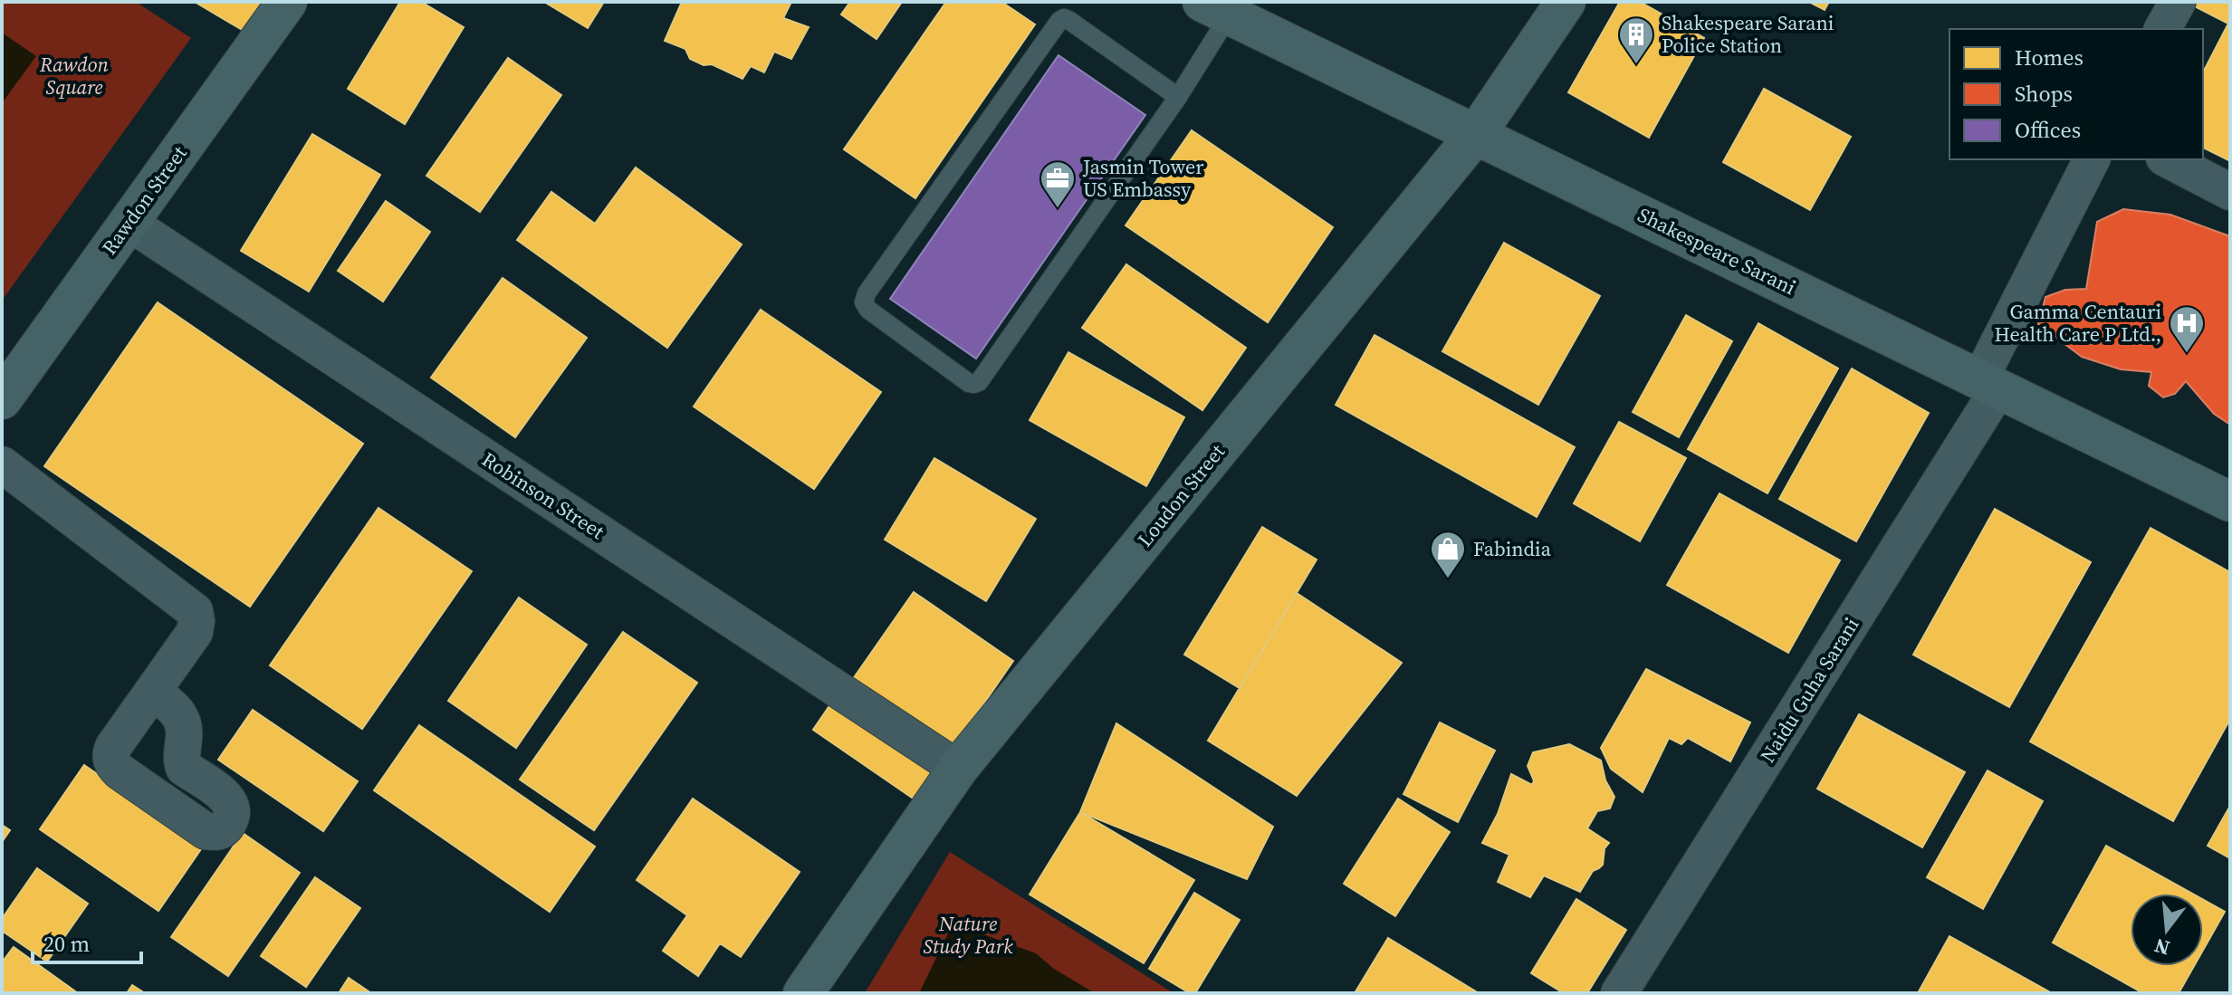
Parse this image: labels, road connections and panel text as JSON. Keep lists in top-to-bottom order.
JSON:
{
  "streets": {
    "main road": ["Rawdon Street", "Shakespeare Sarani", "Loudon Street"],
    "street": ["Robinson Street", "Naidu Guha Sarani"]
  },
  "crossings": [
    ["Rawdon Street", "Robinson Street"],
    ["Shakespeare Sarani", "Loudon Street"],
    ["Shakespeare Sarani", "Naidu Guha Sarani"],
    ["Robinson Street", "Loudon Street"]
  ],
  "parks": ["Rawdon Square", "Nature Study Park"],
  "places": {
    "building": ["Shakespeare Sarani Police Station"],
    "office": ["Jasmin Tower US Embassy"],
    "hospital": ["Gamma Centauri Health Care P Ltd.,"],
    "shop": ["Fabindia"]
  },
  "legend": ["Homes", "Shops", "Offices"],
  "scale_bar": "20 m",
  "north": "bottom"
}
